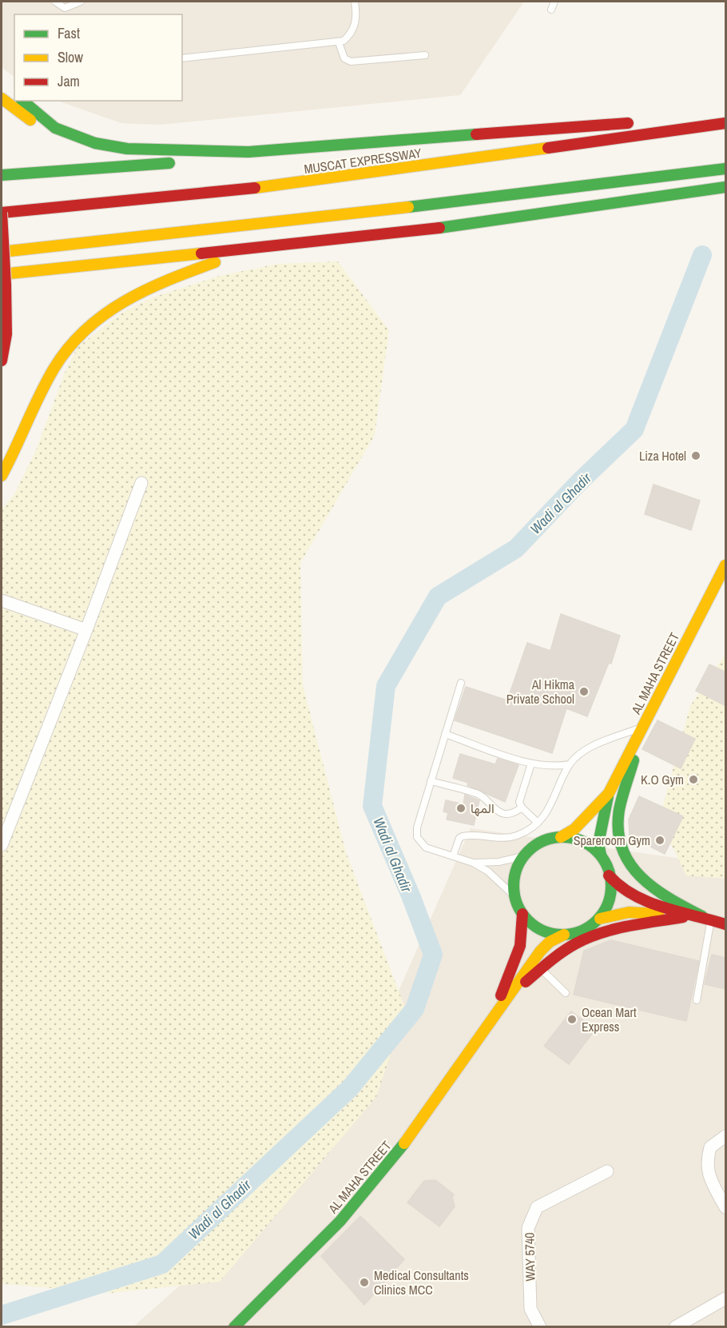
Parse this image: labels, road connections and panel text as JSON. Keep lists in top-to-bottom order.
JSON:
{
  "streets": {
    "main road": ["MUSCAT EXPRESSWAY", "AL MAHA STREET"],
    "street": ["WAY 5740"]
  },
  "water": ["Wadi al Ghadir"],
  "places": [
    "Liza Hotel",
    "Al Hikma Private School",
    "K.O Gym",
    "المها",
    "Spareroom Gym",
    "Ocean Mart Express",
    "Medical Consultants Clinics MCC"
  ],
  "legend": ["Fast", "Slow", "Jam"]
}
